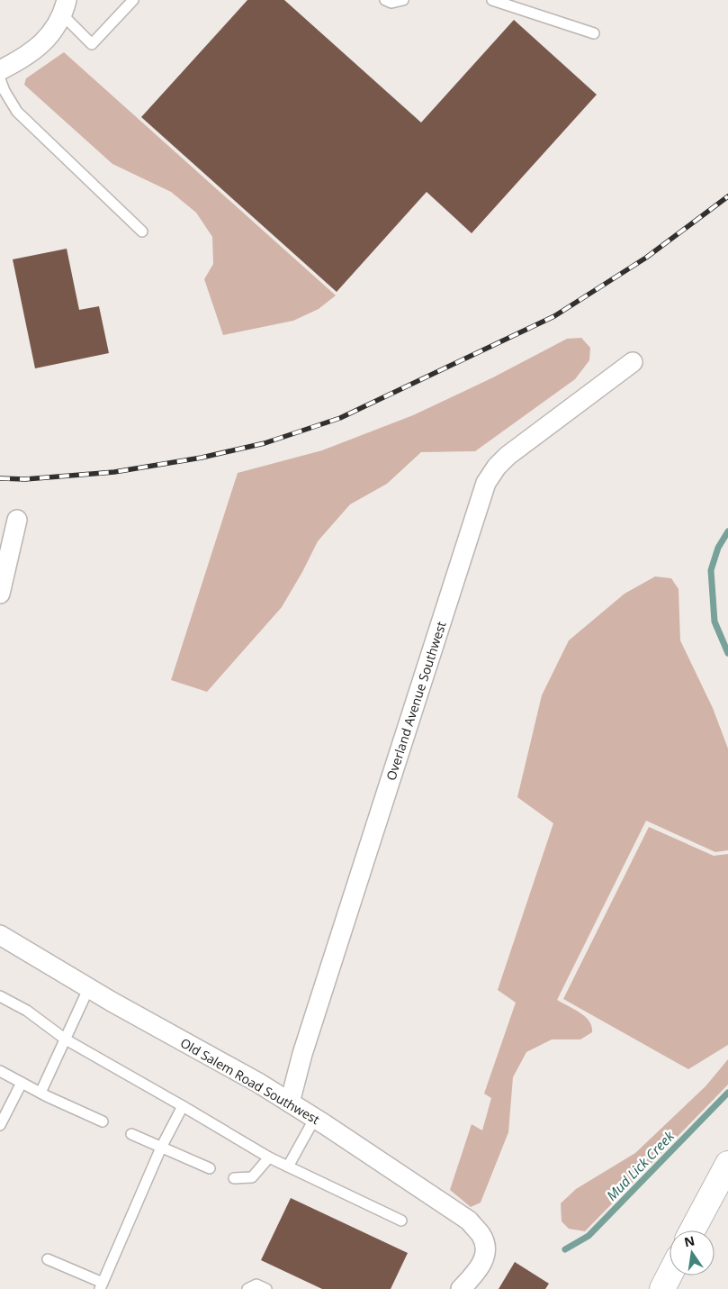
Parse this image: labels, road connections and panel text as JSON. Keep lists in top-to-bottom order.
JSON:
{
  "streets": {
    "street": ["Overland Avenue Southwest", "Old Salem Road Southwest"]
  },
  "crossings": [
    ["Overland Avenue Southwest", "Old Salem Road Southwest"]
  ],
  "water": ["Mud Lick Creek"],
  "north": "top"
}
